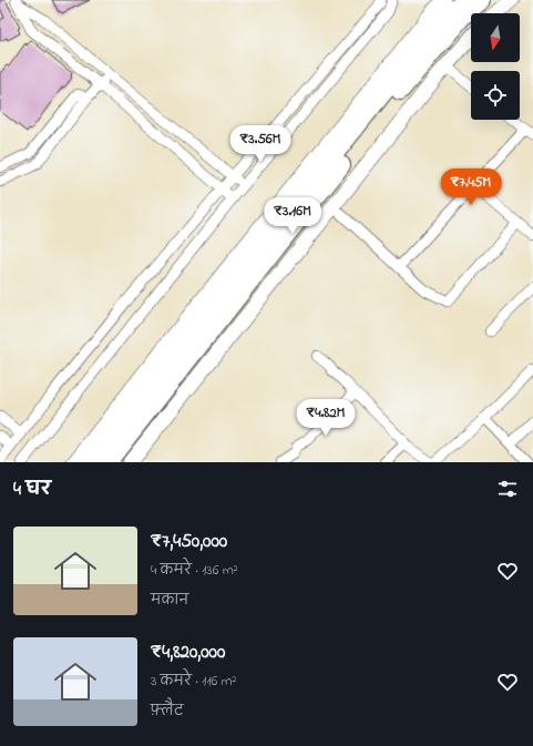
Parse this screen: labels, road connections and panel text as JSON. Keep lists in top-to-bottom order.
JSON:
{
  "north": "bottom",
  "page": {
    "price": [
      "₹3.56M",
      "₹7.45M",
      "₹3.16M",
      "₹4.82M"
    ],
    "heading": "4 घर",
    "list": [
      {
        "name": "₹7,450,000",
        "note": "4 कमरे · 136 m² · मकान"
      },
      {
        "name": "₹4,820,000",
        "note": "3 कमरे · 116 m² · फ़्लैट"
      }
    ]
  }
}
